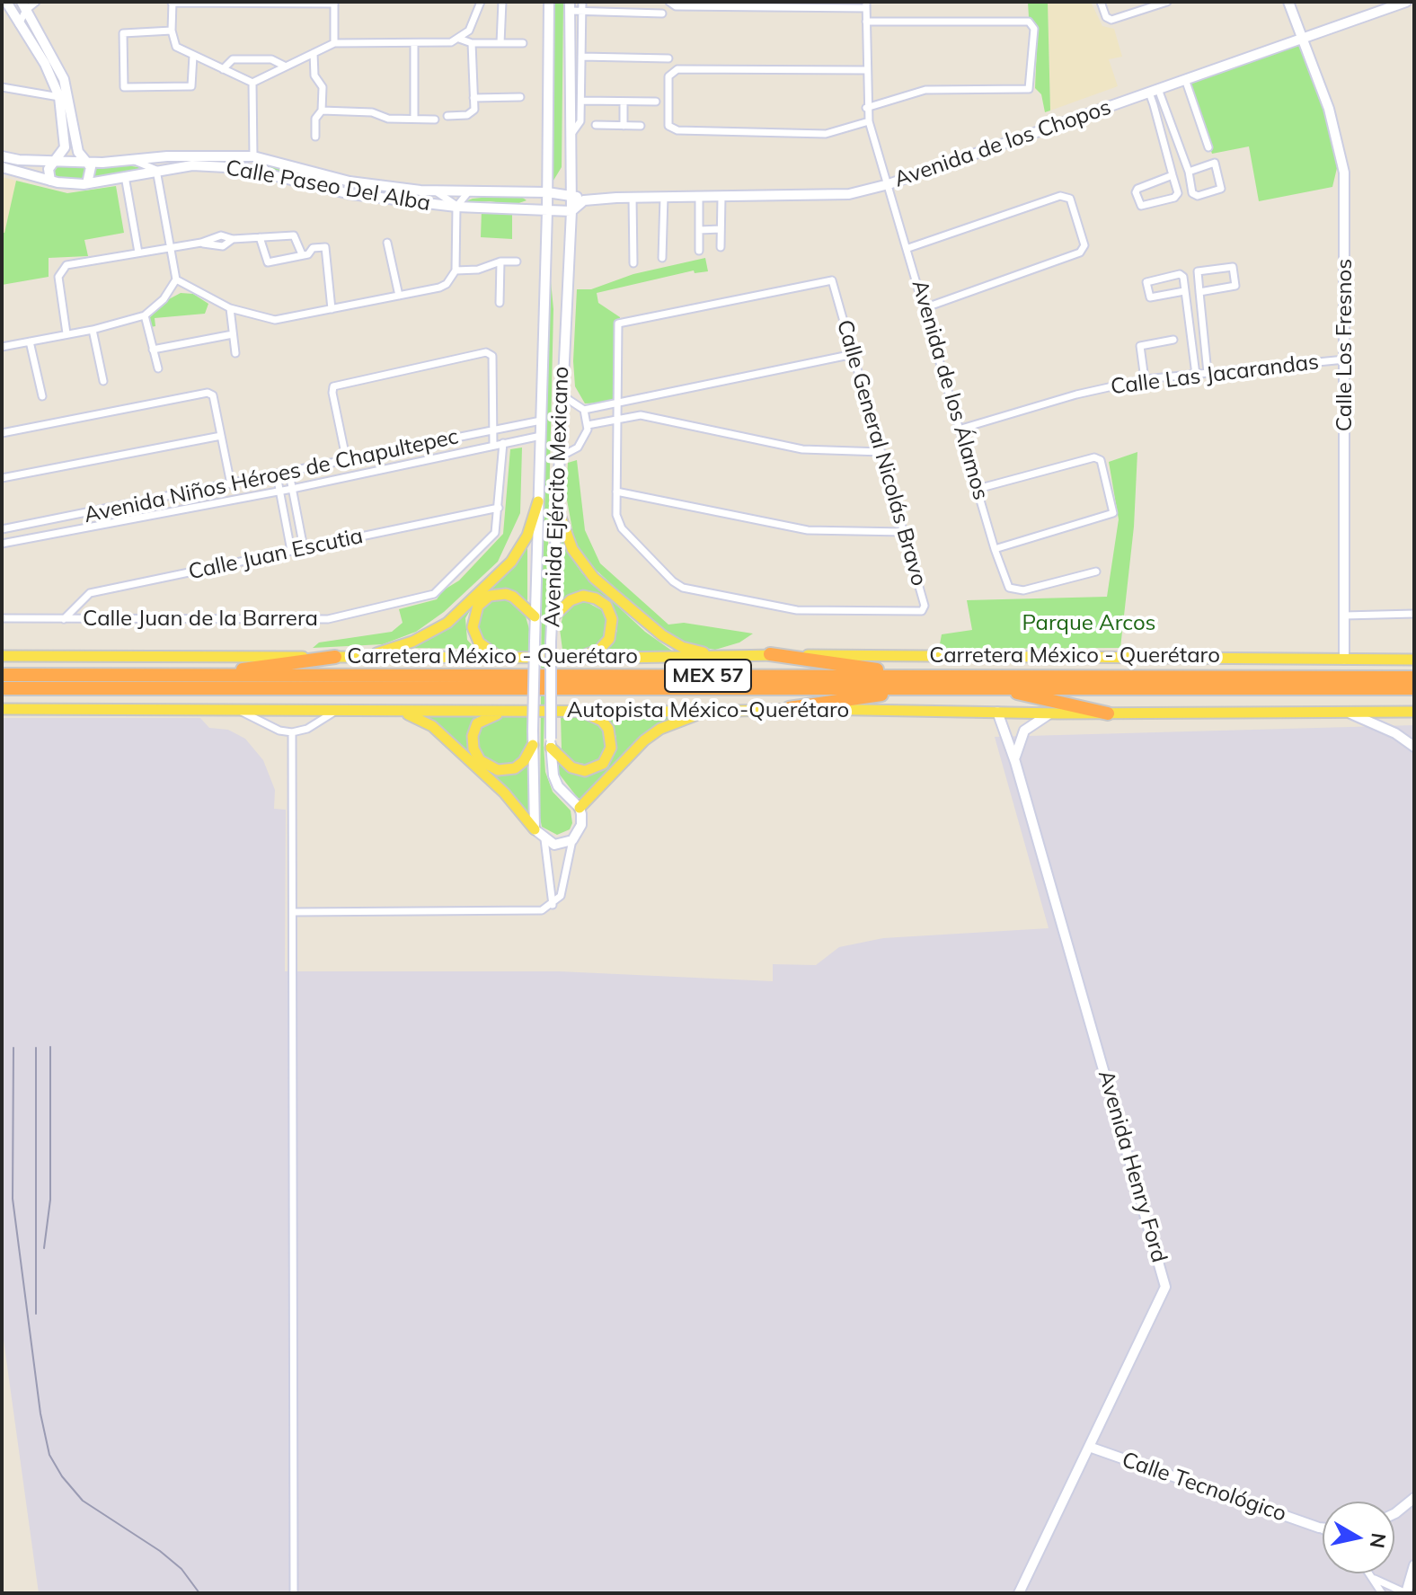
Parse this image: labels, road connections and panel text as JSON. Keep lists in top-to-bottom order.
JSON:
{
  "streets": {
    "highway": ["Carretera México - Querétaro", "MEX 57"],
    "main road": ["Autopista México-Querétaro"],
    "street": [
      "Avenida de los Chopos",
      "Calle Paseo Del Alba",
      "Calle Los Fresnos",
      "Calle Las Jacarandas",
      "Avenida de los Álamos",
      "Calle General Nicolás Bravo",
      "Avenida Niños Héroes de Chapultepec",
      "Avenida Ejército Mexicano",
      "Calle Juan Escutia",
      "Calle Juan de la Barrera",
      "Avenida Henry Ford",
      "Calle Tecnológico"
    ]
  },
  "crossings": [
    ["Avenida de los Chopos", "Calle Los Fresnos"],
    ["Avenida de los Chopos", "Avenida de los Álamos"],
    ["Calle Paseo Del Alba", "Avenida Ejército Mexicano"],
    ["Calle Los Fresnos", "Calle Las Jacarandas"],
    ["Calle Las Jacarandas", "Avenida de los Álamos"],
    ["Avenida Niños Héroes de Chapultepec", "Avenida Ejército Mexicano"],
    ["Avenida Niños Héroes de Chapultepec", "Calle Juan de la Barrera"],
    ["Calle Juan Escutia", "Calle Juan de la Barrera"],
    ["Autopista México-Querétaro", "Avenida Henry Ford"],
    ["Avenida Henry Ford", "Calle Tecnológico"]
  ],
  "parks": ["Parque Arcos"],
  "north": "right"
}
